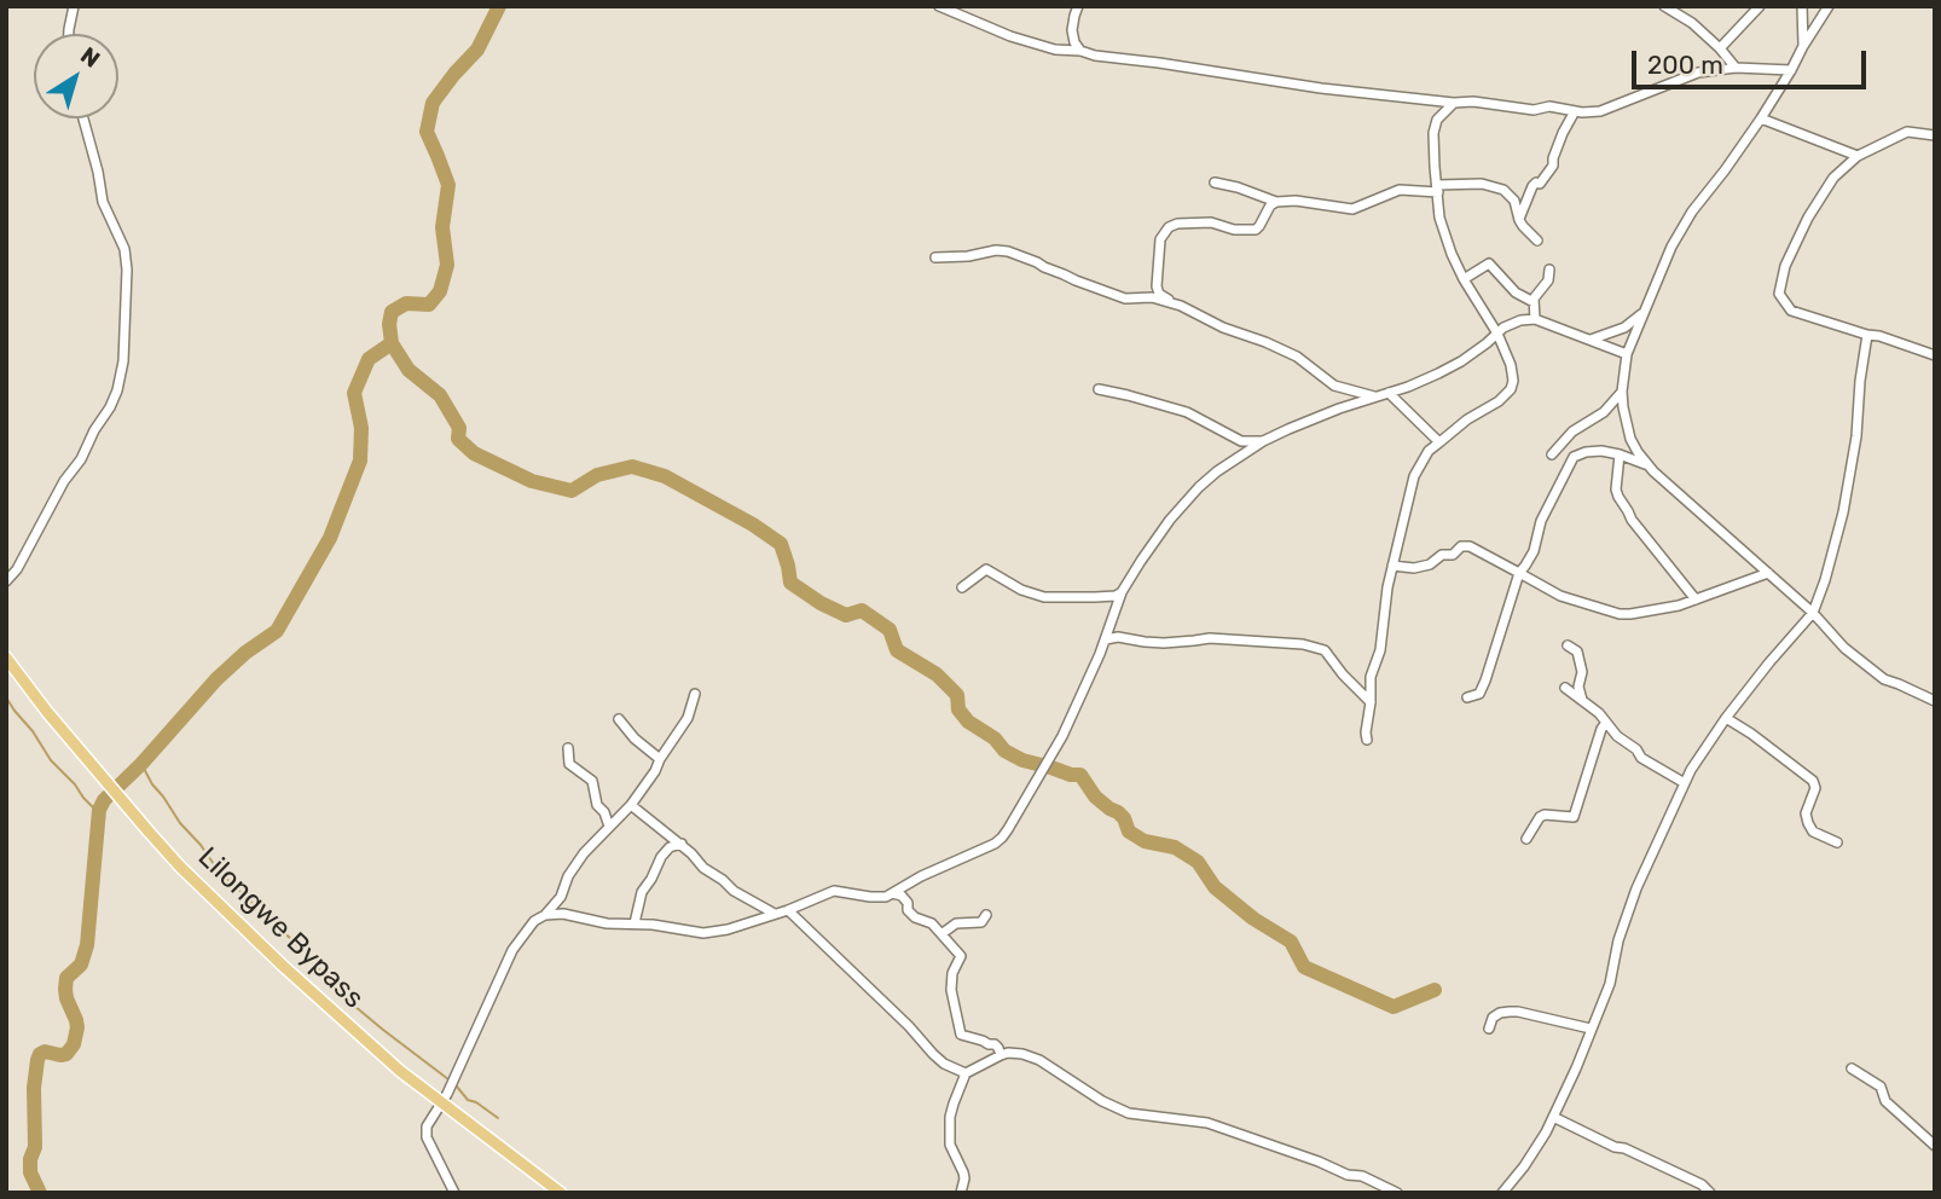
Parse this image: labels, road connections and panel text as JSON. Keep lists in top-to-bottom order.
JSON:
{
  "streets": {
    "main road": ["Lilongwe Bypass"]
  },
  "scale_bar": "200 m",
  "north": "top right"
}
